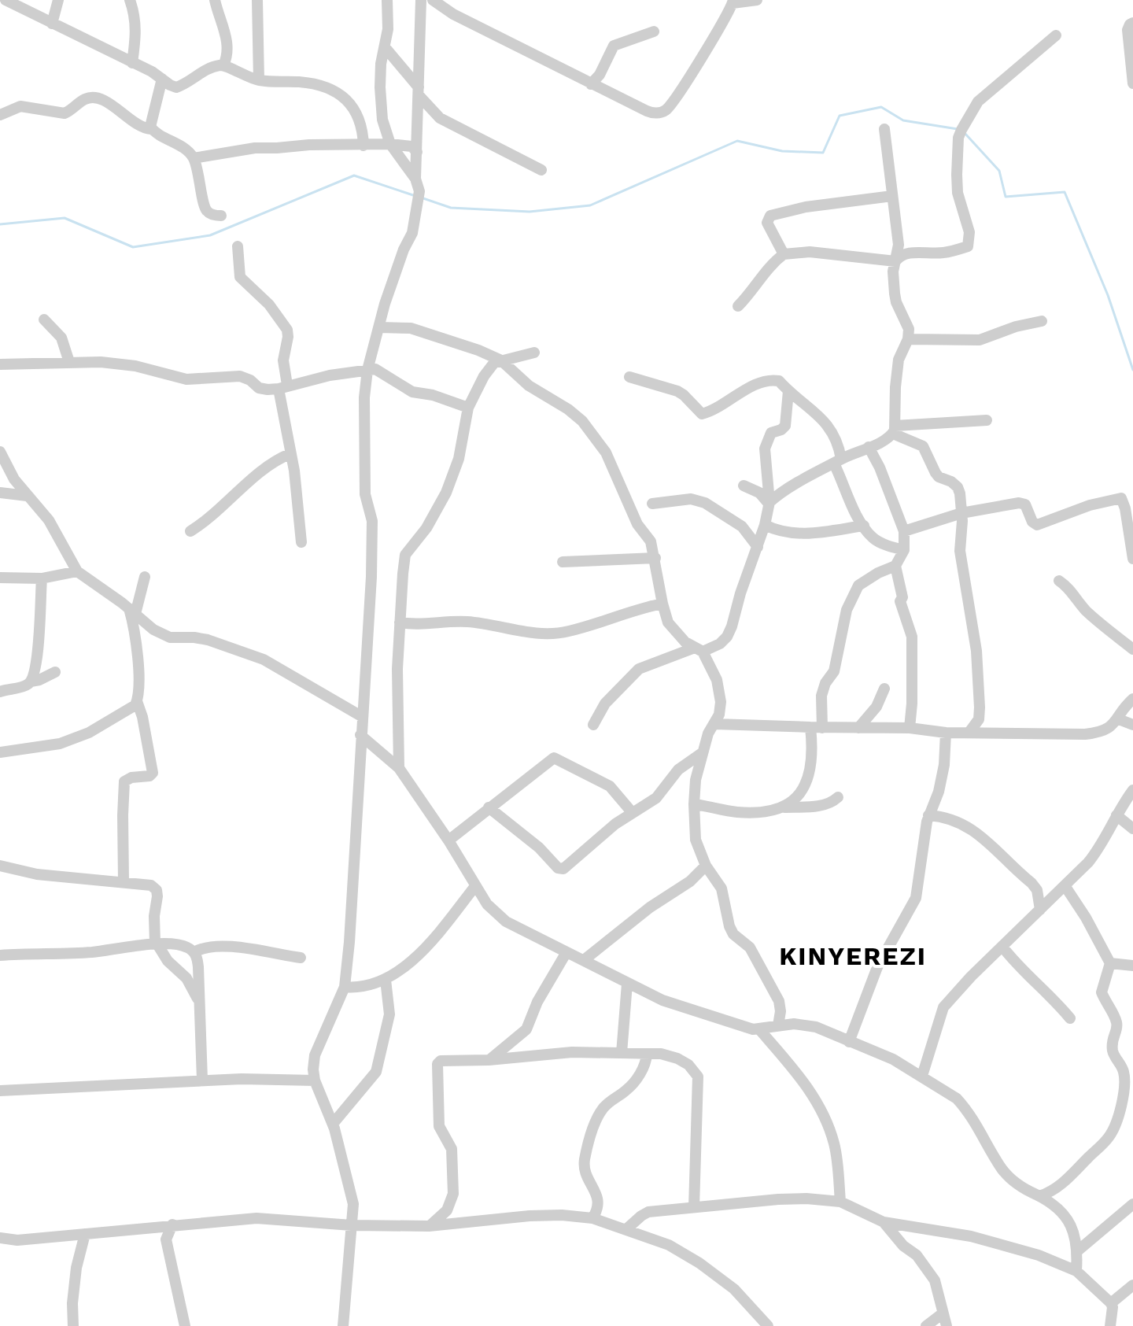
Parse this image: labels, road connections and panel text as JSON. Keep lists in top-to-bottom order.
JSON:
{
  "districts": ["KINYEREZI"]
}
